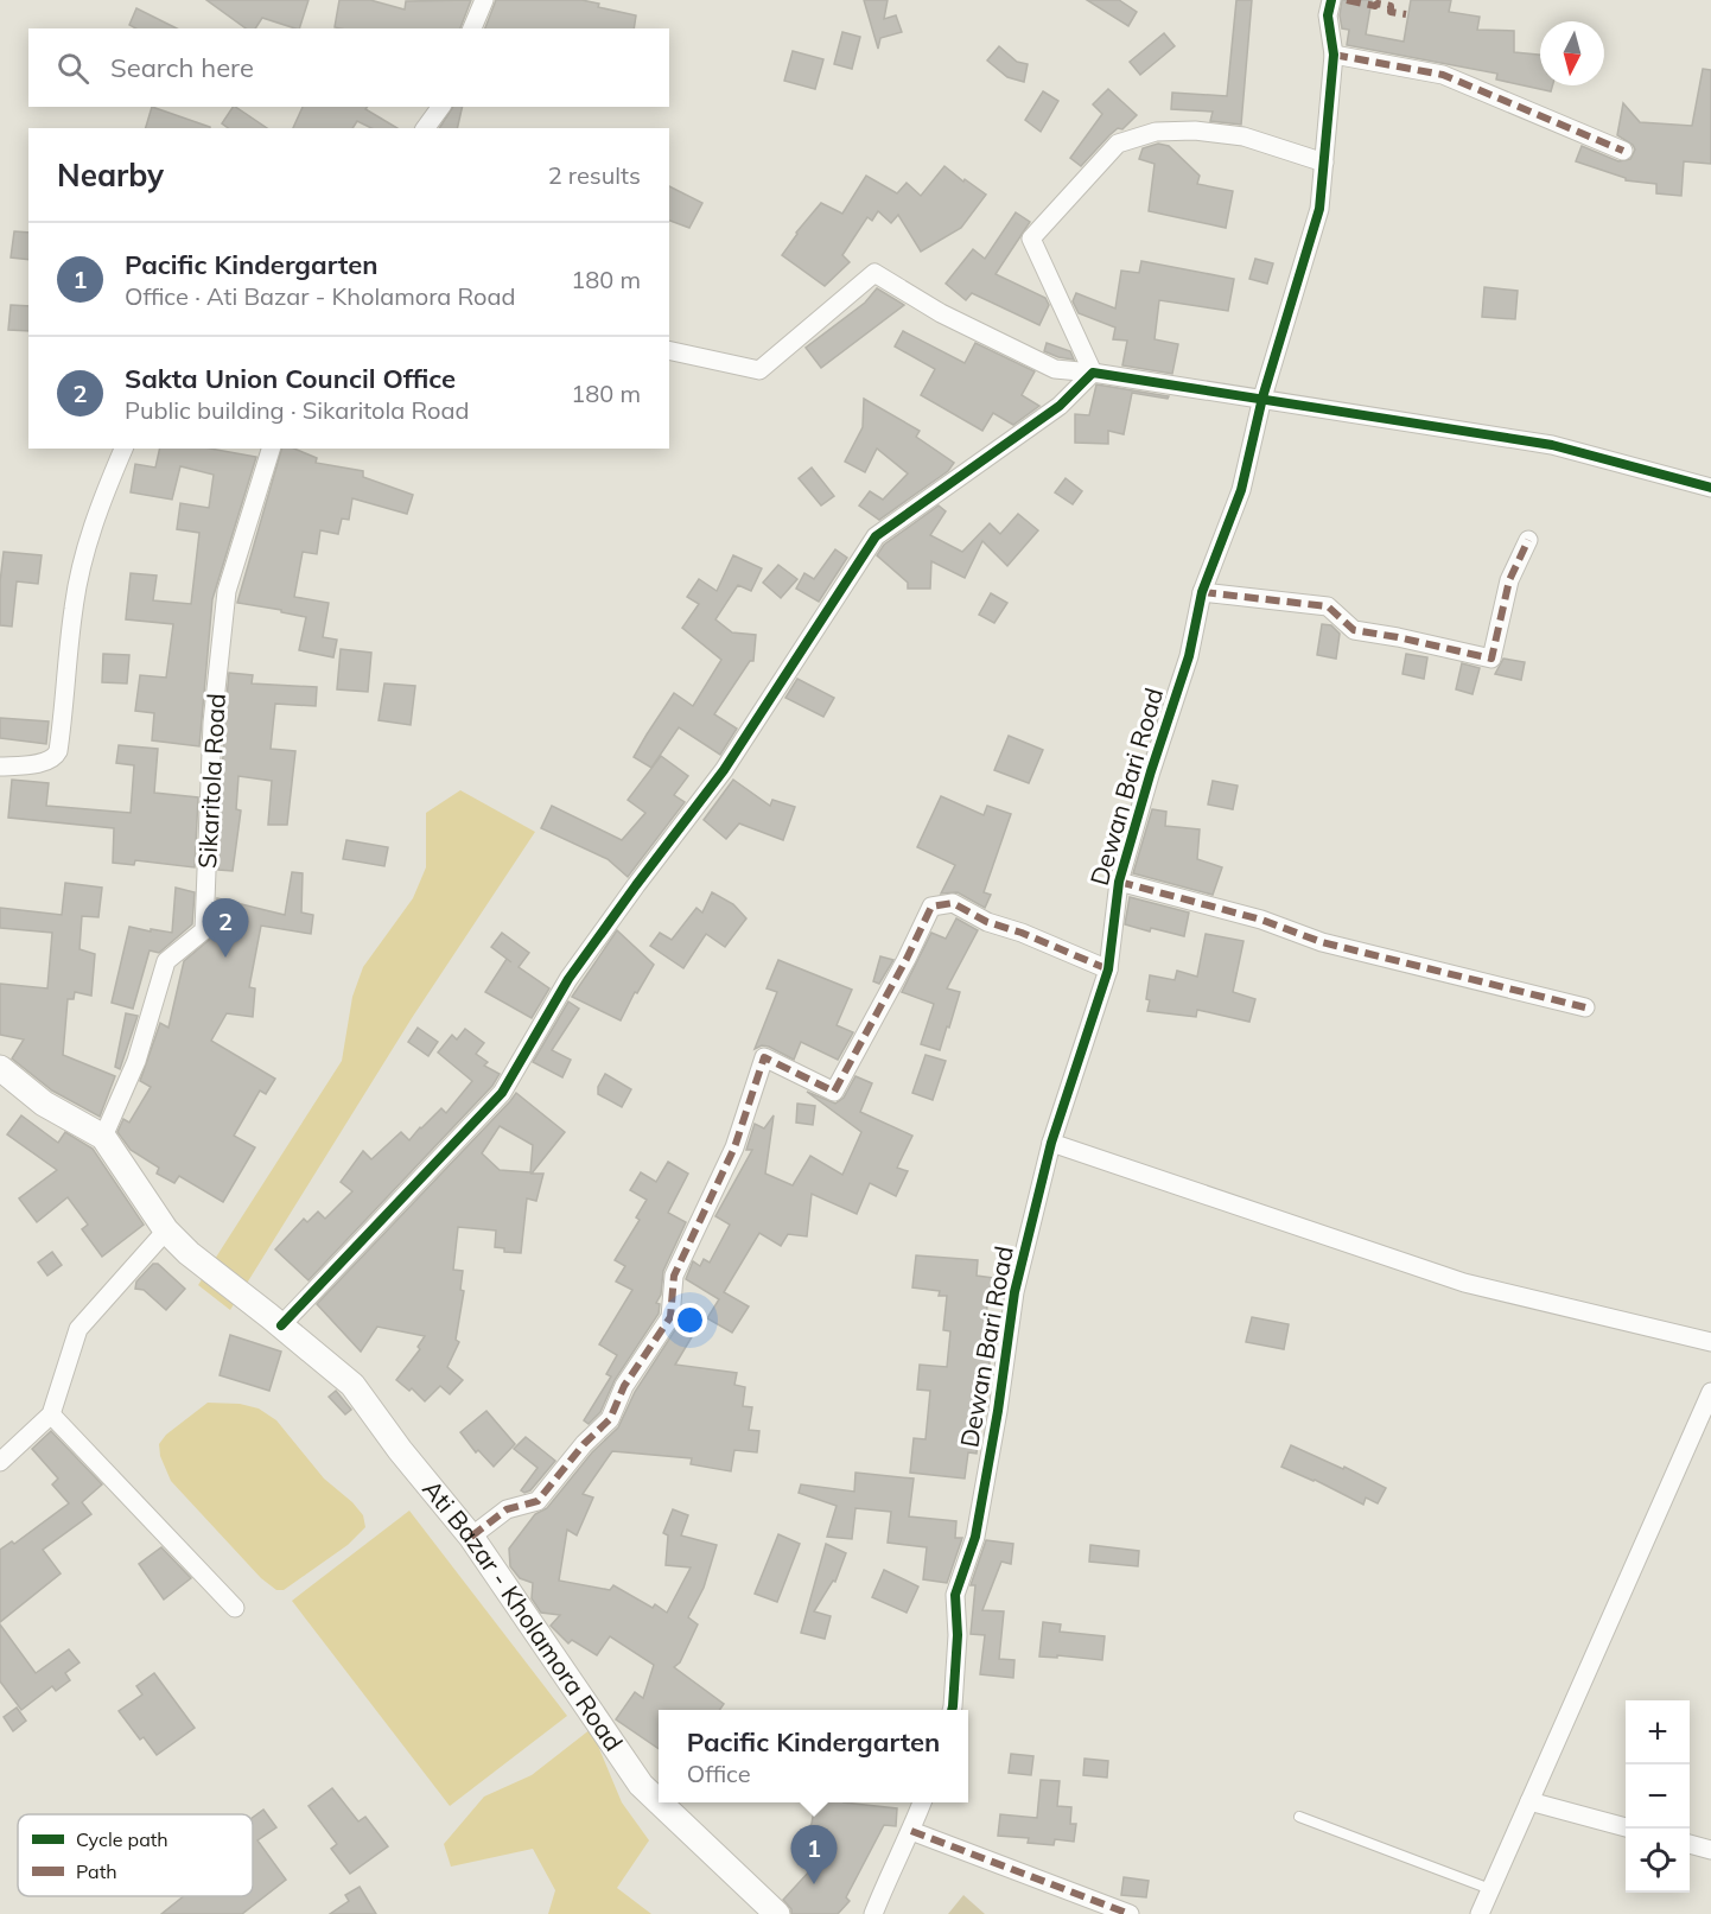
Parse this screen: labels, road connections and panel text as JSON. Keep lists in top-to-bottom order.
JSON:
{
  "streets": {
    "main road": ["Ati Bazar - Kholamora Road"],
    "street": ["Sikaritola Road", "Dewan Bari Road"]
  },
  "legend": ["Cycle path", "Path"],
  "north": "bottom",
  "page": {
    "search": "Search here",
    "heading": ["Nearby", "2 results"],
    "list": [
      {
        "mark": "1",
        "name": "Pacific Kindergarten",
        "note": "Office · Ati Bazar - Kholamora Road",
        "value": "180 m"
      },
      {
        "mark": "2",
        "name": "Sakta Union Council Office",
        "note": "Public building · Sikaritola Road",
        "value": "180 m"
      }
    ],
    "pins": ["2", "1"],
    "map_buttons": ["+", "−"],
    "popup": ["Pacific Kindergarten", "Office"]
  }
}
